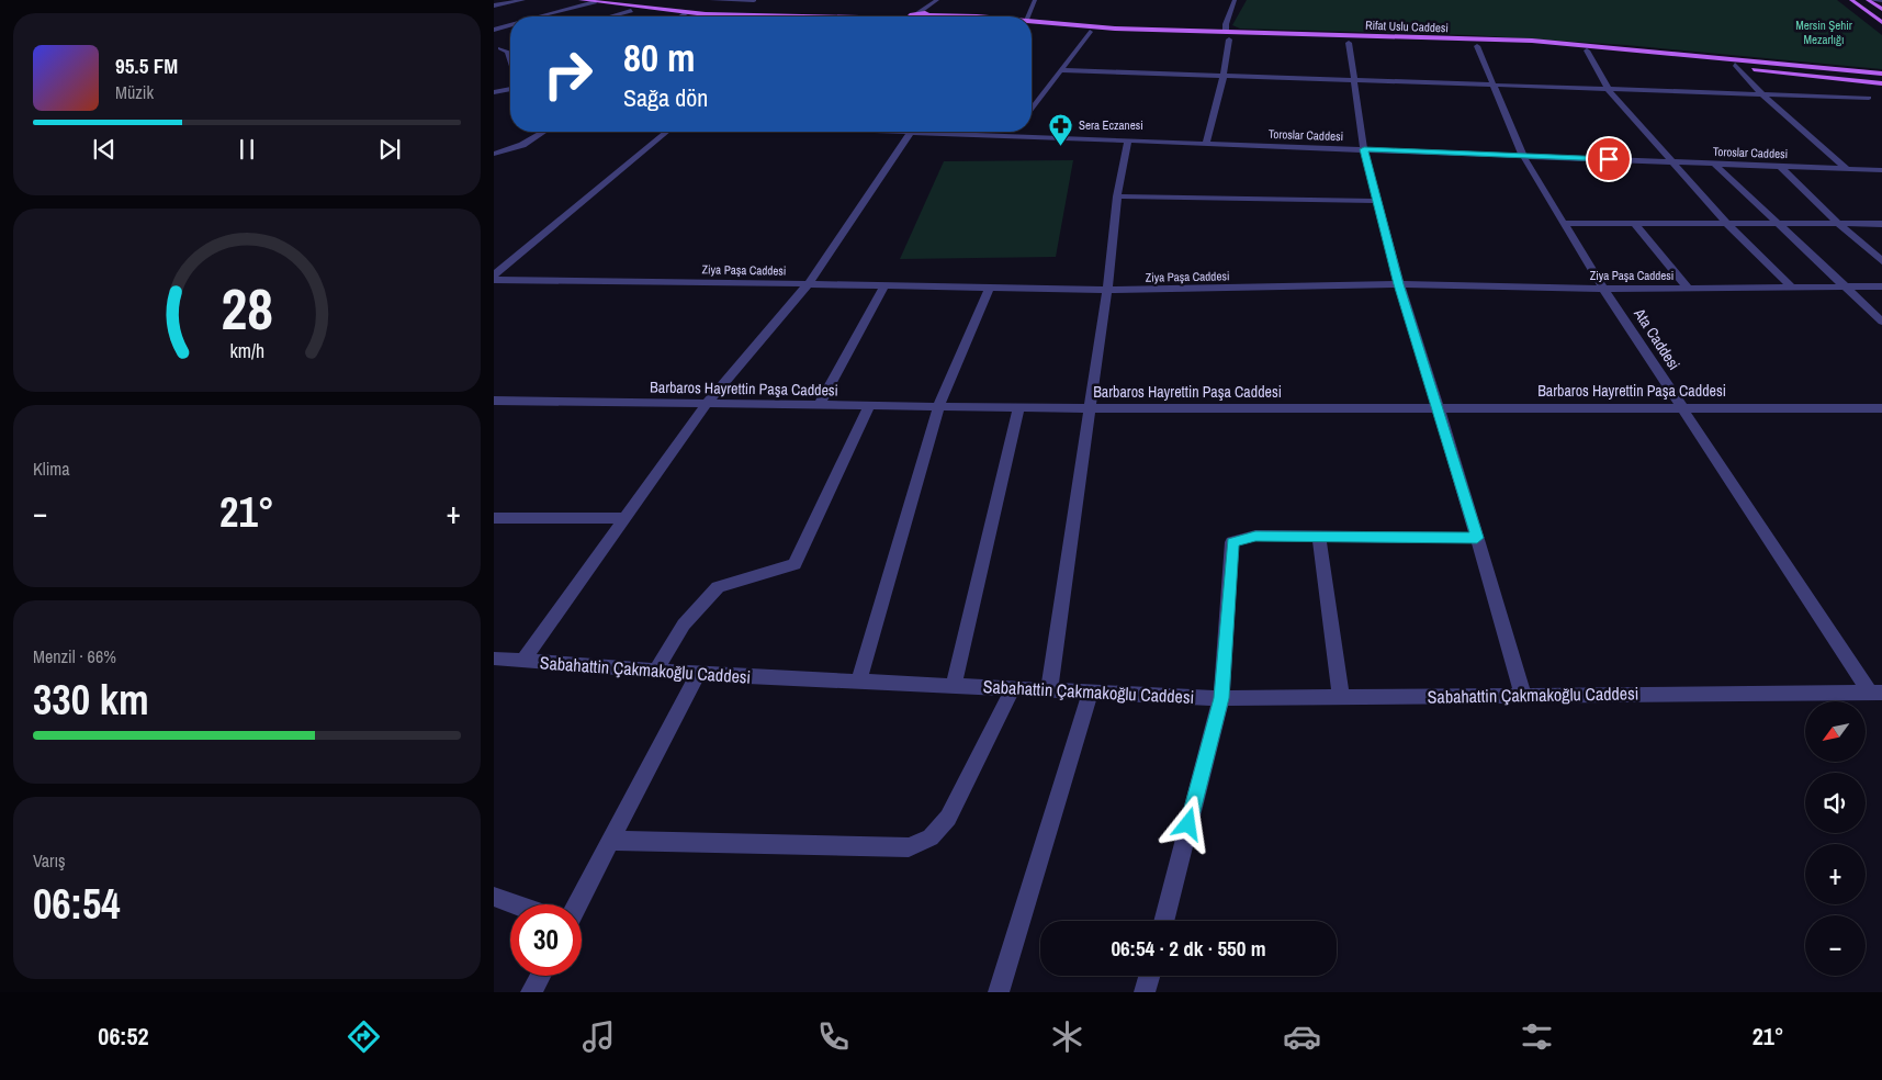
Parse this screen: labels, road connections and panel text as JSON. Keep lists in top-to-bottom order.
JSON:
{
  "streets": {
    "main road": ["Rifat Uslu Caddesi"],
    "street": [
      "Toroslar Caddesi",
      "Ziya Paşa Caddesi",
      "Ata Caddesi",
      "Barbaros Hayrettin Paşa Caddesi",
      "Sabahattin Çakmakoğlu Caddesi"
    ]
  },
  "crossings": [
    ["Rifat Uslu Caddesi", "Ata Caddesi"],
    ["Toroslar Caddesi", "Ata Caddesi"],
    ["Ziya Paşa Caddesi", "Ata Caddesi"],
    ["Ata Caddesi", "Barbaros Hayrettin Paşa Caddesi"],
    ["Ata Caddesi", "Sabahattin Çakmakoğlu Caddesi"]
  ],
  "parks": ["Mersin Şehir Mezarlığı"],
  "places": {
    "pharmacy": ["Sera Eczanesi"]
  },
  "north": "bottom left",
  "page": {
    "turn": ["80 m", "Sağa dön"],
    "song": ["95.5 FM", "Müzik"],
    "tile": [
      "Klima",
      ["Menzil · 66%", "330 km"],
      ["Varış", "06:54"]
    ],
    "heat": ["−", "21°", "+"],
    "map_buttons": ["+", "−"],
    "limit": "30",
    "trip": "06:54 · 2 dk · 550 m",
    "tabs": ["06:52", "21°"],
    "gauge": ["28", "km/h"]
  }
}
